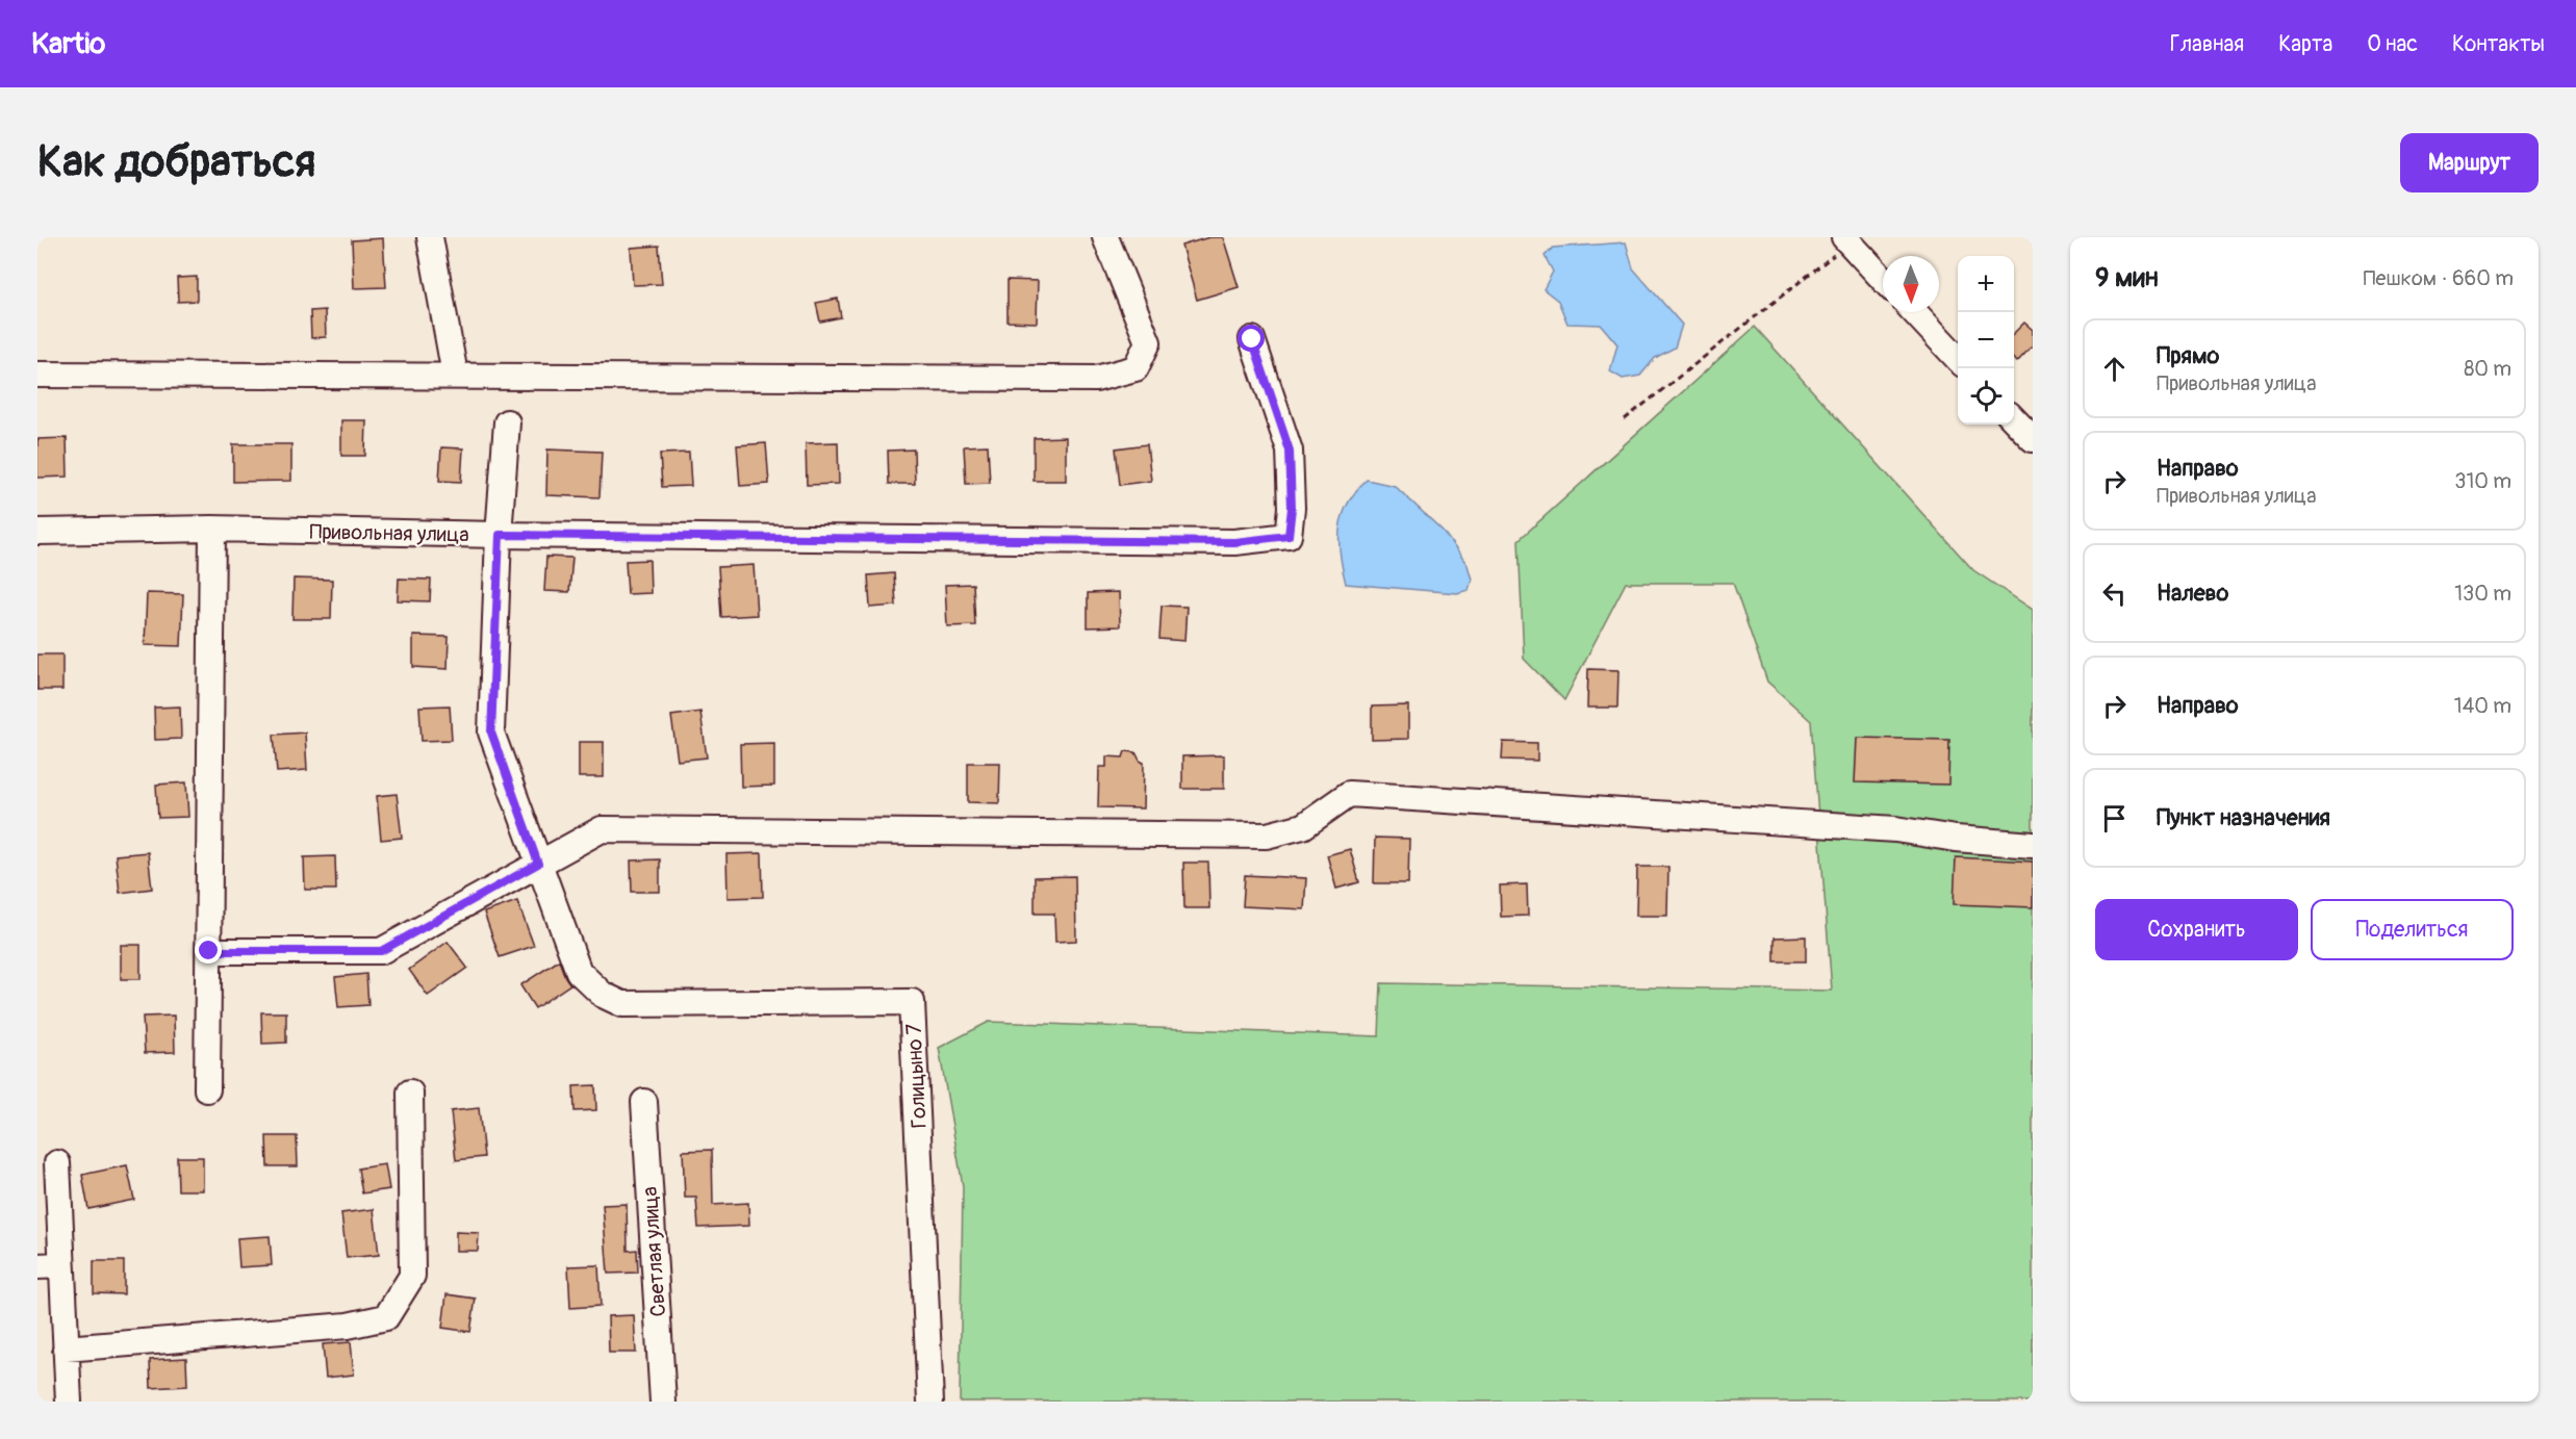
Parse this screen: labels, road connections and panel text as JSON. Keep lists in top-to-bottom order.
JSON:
{
  "streets": {
    "street": ["Привольная улица", "Голицыно 7", "Светлая улица"]
  },
  "north": "bottom",
  "page": {
    "header": "Kartio",
    "nav": [
      "Главная",
      "Карта",
      "О нас",
      "Контакты"
    ],
    "buttons": [
      "Маршрут",
      ["Сохранить", "Поделиться"]
    ],
    "title": "Как добраться",
    "heading": ["9 мин", "Пешком · 660 m"],
    "map_buttons": ["+", "−"],
    "list": [
      ["Прямо", "Привольная улица", "80 m"],
      ["Направо", "Привольная улица", "310 m"],
      ["Налево", "130 m"],
      ["Направо", "140 m"],
      "Пункт назначения"
    ]
  }
}
